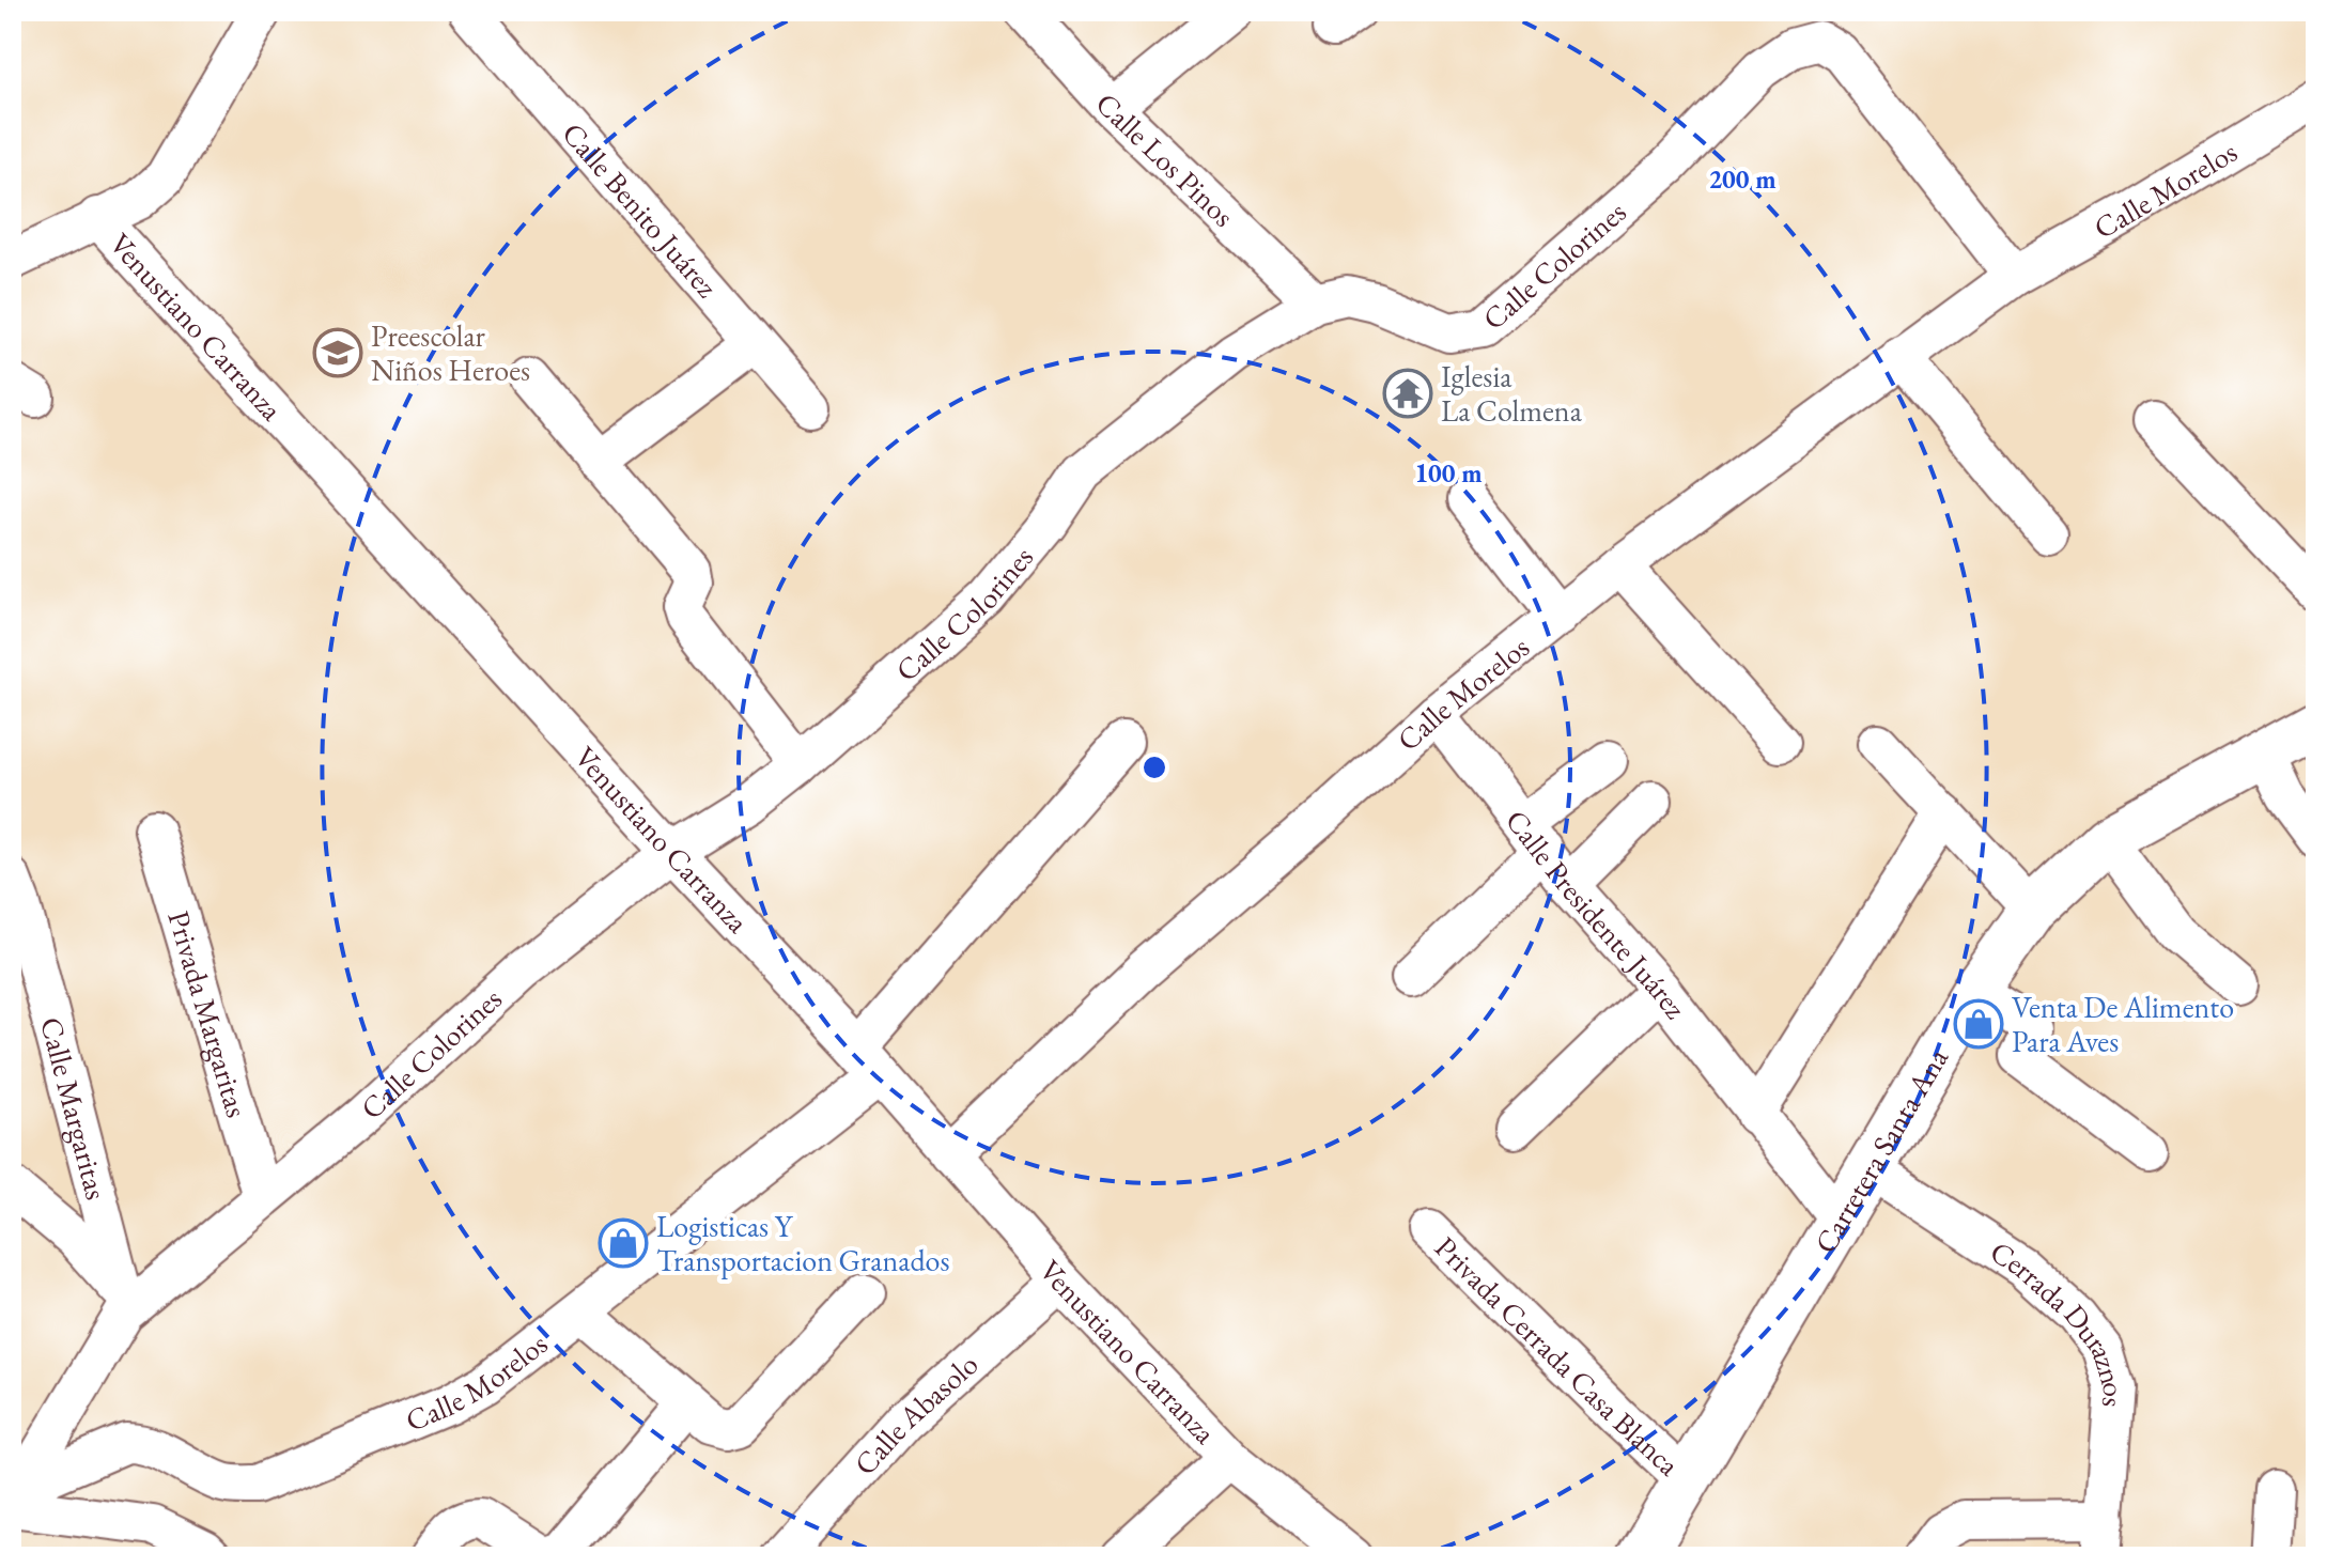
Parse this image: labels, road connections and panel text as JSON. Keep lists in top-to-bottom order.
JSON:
{
  "streets": {
    "main road": ["Carretera Santa Ana"],
    "street": [
      "Calle Los Pinos",
      "Calle Morelos",
      "Calle Benito Juárez",
      "Calle Colorines",
      "Venustiano Carranza",
      "Calle Presidente Juárez",
      "Privada Margaritas",
      "Calle Margaritas",
      "Cerrada Duraznos",
      "Privada Cerrada Casa Blanca",
      "Calle Abasolo"
    ]
  },
  "crossings": [
    ["Calle Los Pinos", "Calle Colorines"],
    ["Calle Morelos", "Calle Colorines"],
    ["Calle Morelos", "Venustiano Carranza"],
    ["Calle Morelos", "Calle Presidente Juárez"],
    ["Calle Colorines", "Venustiano Carranza"],
    ["Calle Colorines", "Privada Margaritas"],
    ["Calle Colorines", "Calle Margaritas"],
    ["Venustiano Carranza", "Calle Abasolo"],
    ["Calle Presidente Juárez", "Carretera Santa Ana"],
    ["Carretera Santa Ana", "Cerrada Duraznos"],
    ["Carretera Santa Ana", "Privada Cerrada Casa Blanca"]
  ],
  "places": {
    "school or university": ["Preescolar Niños Heroes"],
    "temple": ["Iglesia La Colmena"],
    "shop": ["Venta De Alimento Para Aves", "Logisticas Y Transportacion Granados"]
  },
  "rings": ["200 m", "100 m"]
}
